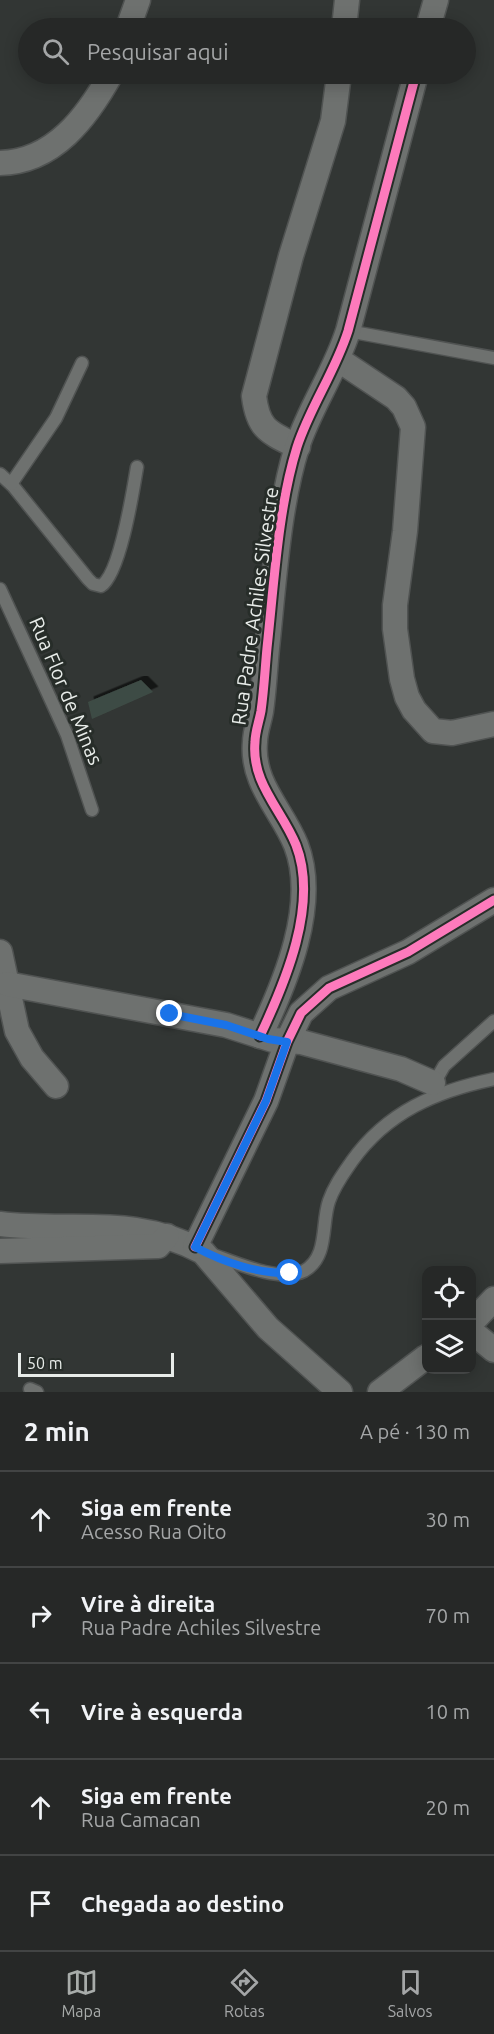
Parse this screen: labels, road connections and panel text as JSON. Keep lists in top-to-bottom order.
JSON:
{
  "streets": {
    "street": ["Rua Padre Achiles Silvestre"],
    "lane": ["Rua Flor de Minas"]
  },
  "scale_bar": "50 m",
  "page": {
    "search": "Pesquisar aqui",
    "scale": "50 m",
    "heading": ["2 min", "A pé · 130 m"],
    "list": [
      ["Siga em frente", "Acesso Rua Oito", "30 m"],
      ["Vire à direita", "Rua Padre Achiles Silvestre", "70 m"],
      ["Vire à esquerda", "10 m"],
      ["Siga em frente", "Rua Camacan", "20 m"],
      "Chegada ao destino"
    ],
    "nav": ["Mapa", "Rotas", "Salvos"]
  }
}
